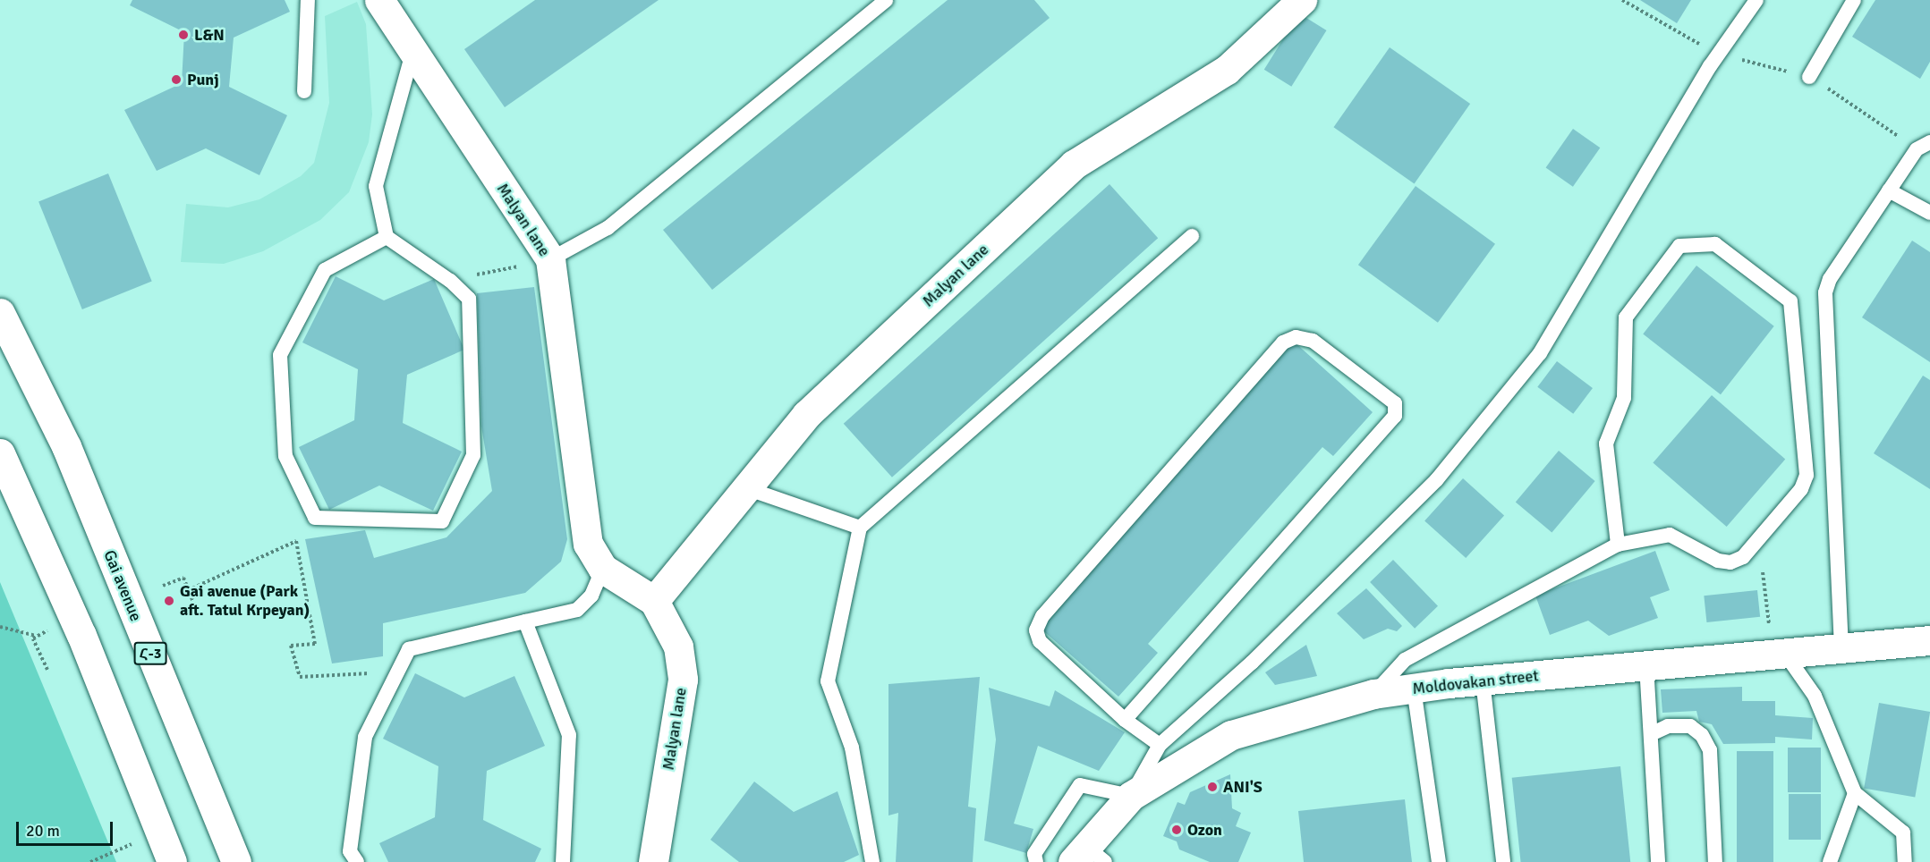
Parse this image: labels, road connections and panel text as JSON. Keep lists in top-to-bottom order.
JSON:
{
  "streets": {
    "street": [
      "Malyan lane",
      "Gai avenue",
      "Հ-3",
      "Moldovakan street"
    ]
  },
  "places": [
    "L&N",
    "Punj",
    "Gai avenue (Park aft. Tatul Krpeyan)",
    "ANI'S",
    "Ozon"
  ],
  "scale_bar": "20 m"
}
